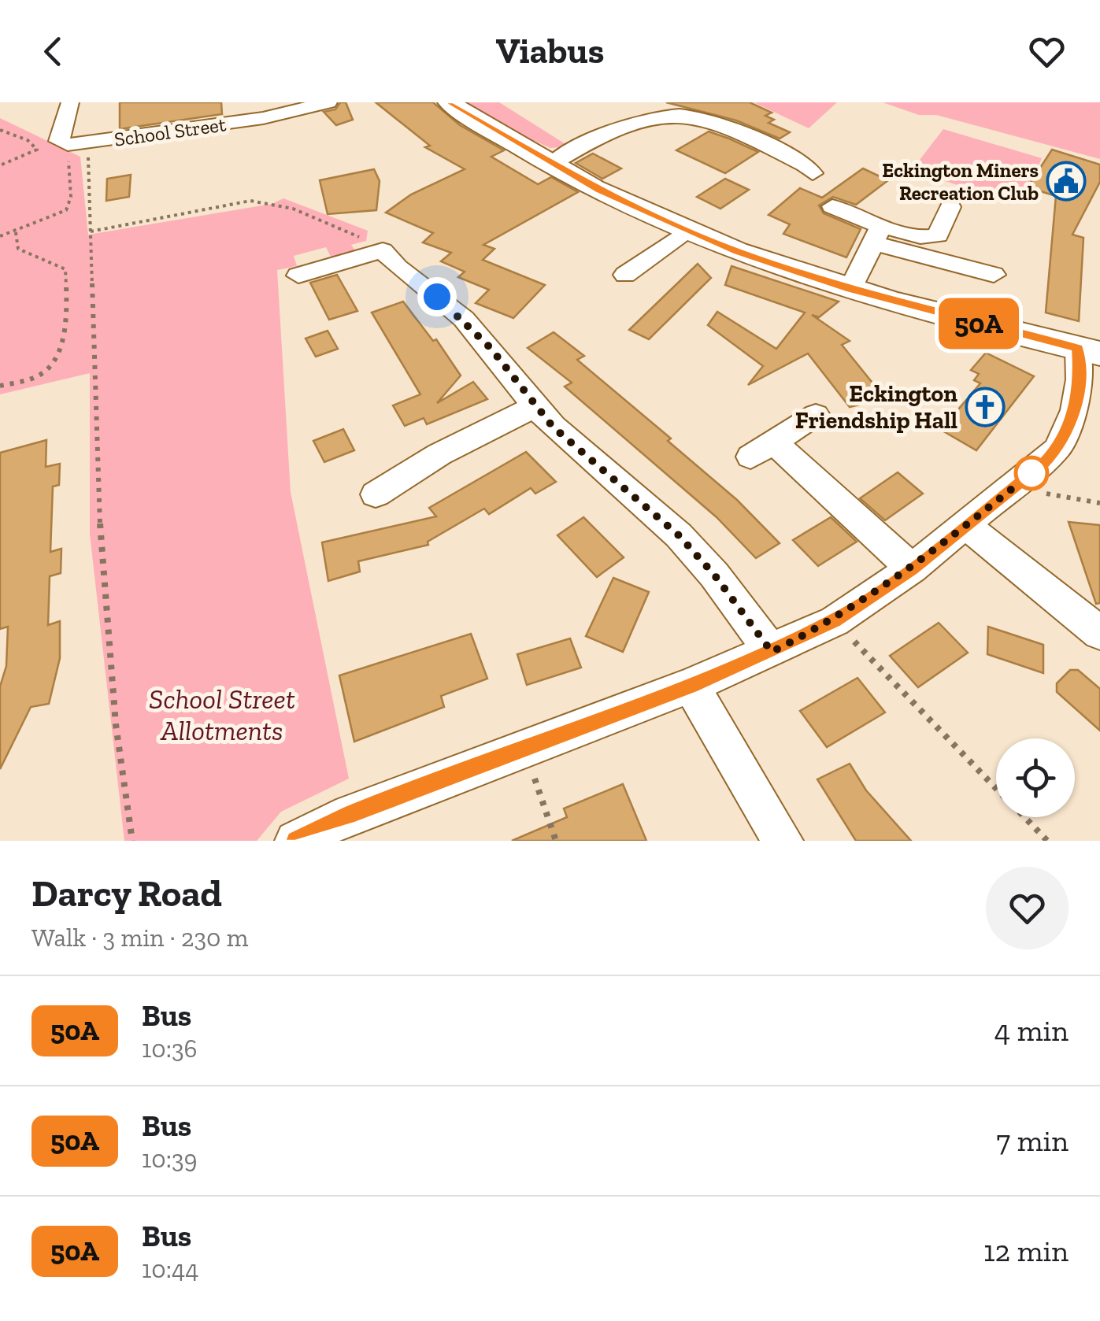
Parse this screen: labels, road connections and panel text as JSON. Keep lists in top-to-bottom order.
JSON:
{
  "streets": {
    "street": ["School Street"]
  },
  "parks": ["School Street Allotments"],
  "places": {
    "public building": ["Eckington Miners Recreation Club"],
    "church": ["Eckington Friendship Hall"]
  },
  "lines": ["bus line 50A"],
  "page": {
    "header": "Viabus",
    "on_map": "50A",
    "heading": ["Darcy Road", "Walk · 3 min · 230 m"],
    "list": [
      {
        "mark": "50A",
        "name": "Bus",
        "note": "10:36",
        "value": "4 min"
      },
      {
        "mark": "50A",
        "name": "Bus",
        "note": "10:39",
        "value": "7 min"
      },
      {
        "mark": "50A",
        "name": "Bus",
        "note": "10:44",
        "value": "12 min"
      }
    ]
  }
}
